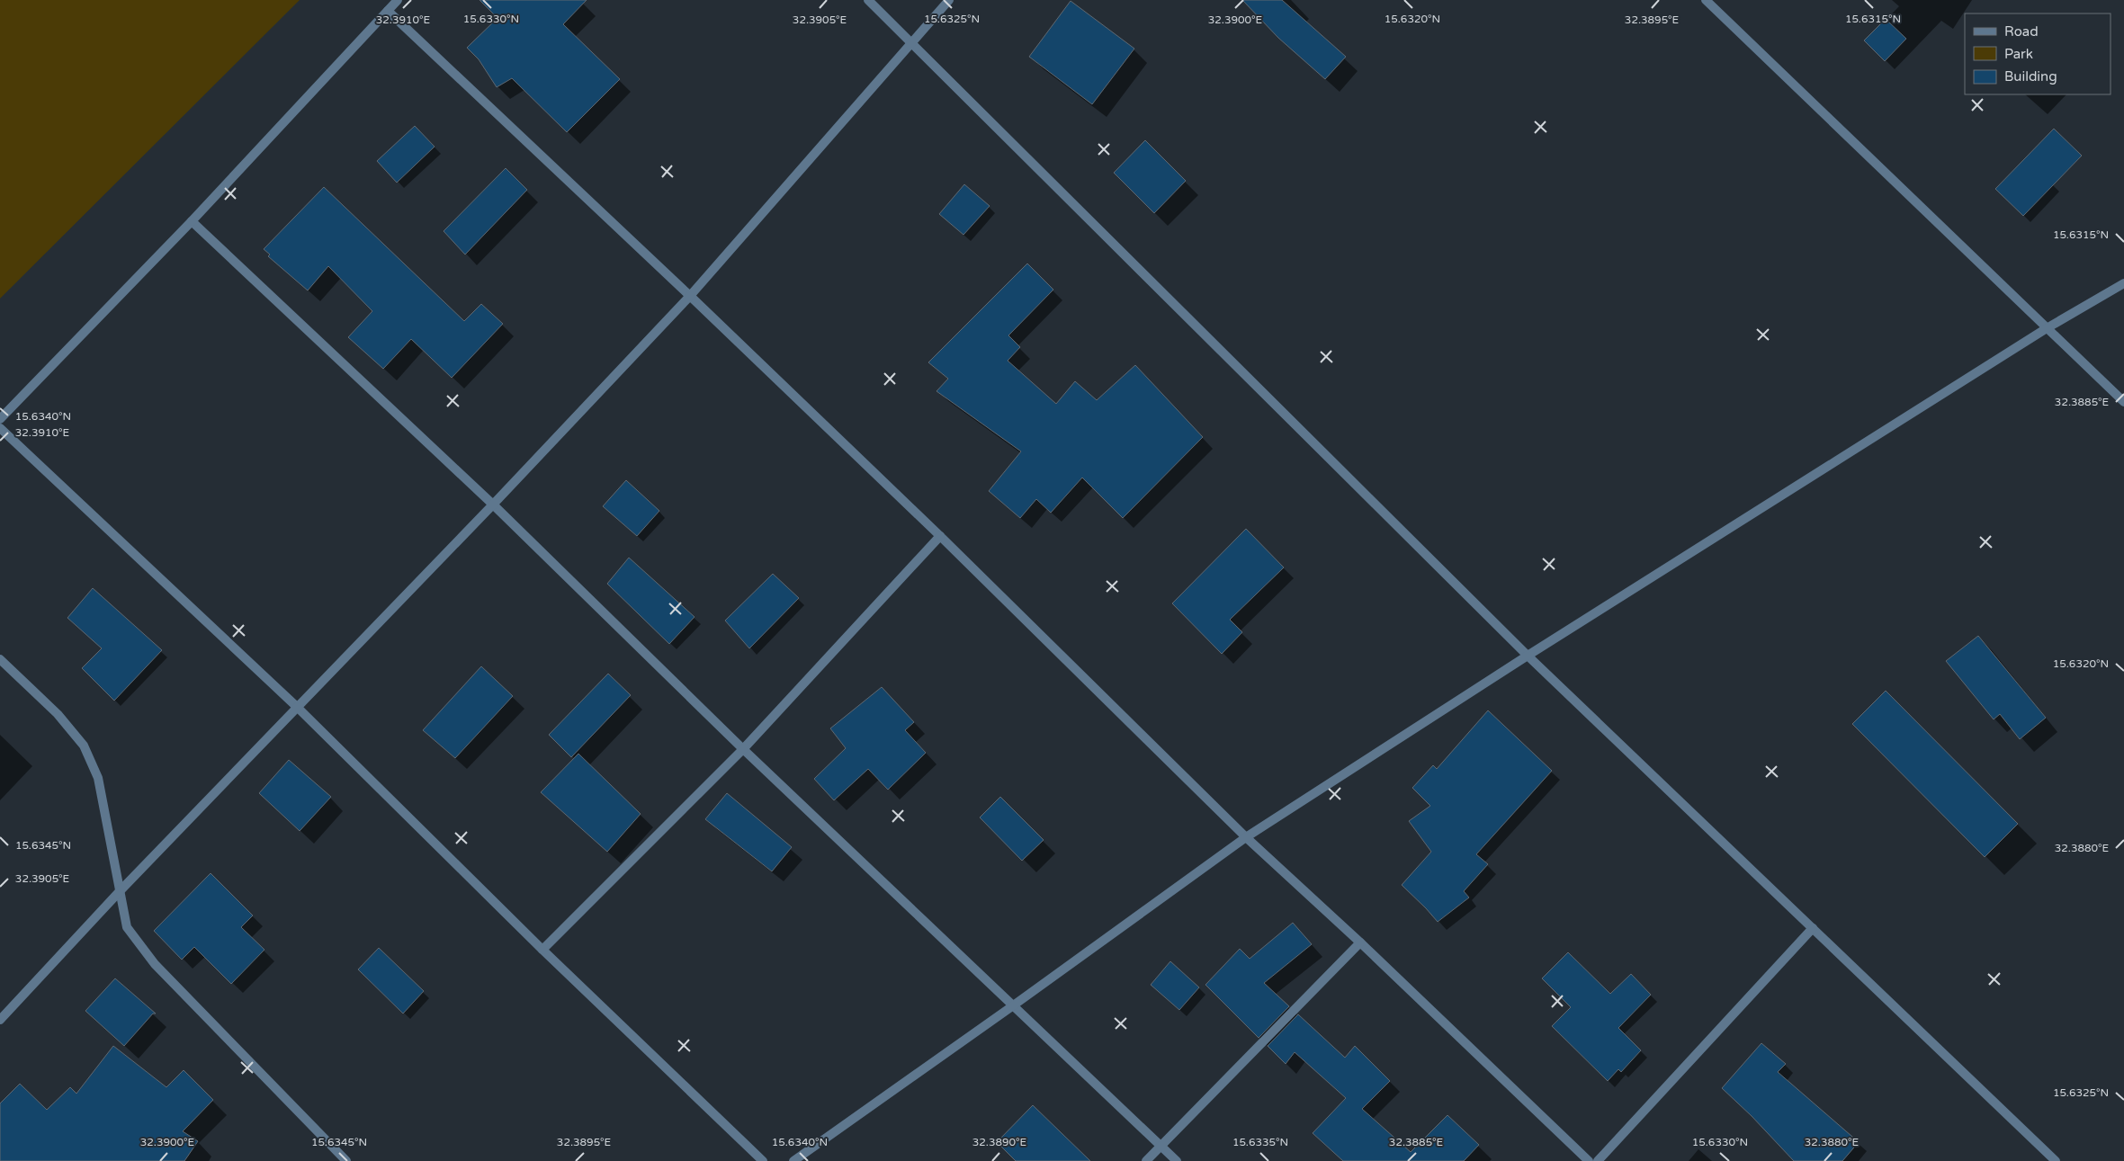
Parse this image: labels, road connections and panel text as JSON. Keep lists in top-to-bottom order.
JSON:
{
  "legend": ["Road", "Park", "Building"],
  "coordinates": [
    "15.6325°N",
    "15.6320°N",
    "15.6315°N",
    "15.6330°N",
    "32.3905°E",
    "32.3900°E",
    "32.3910°E",
    "32.3895°E",
    "32.3885°E",
    "15.6340°N",
    "15.6345°N",
    "32.3880°E",
    "32.3890°E",
    "15.6335°N"
  ]
}
